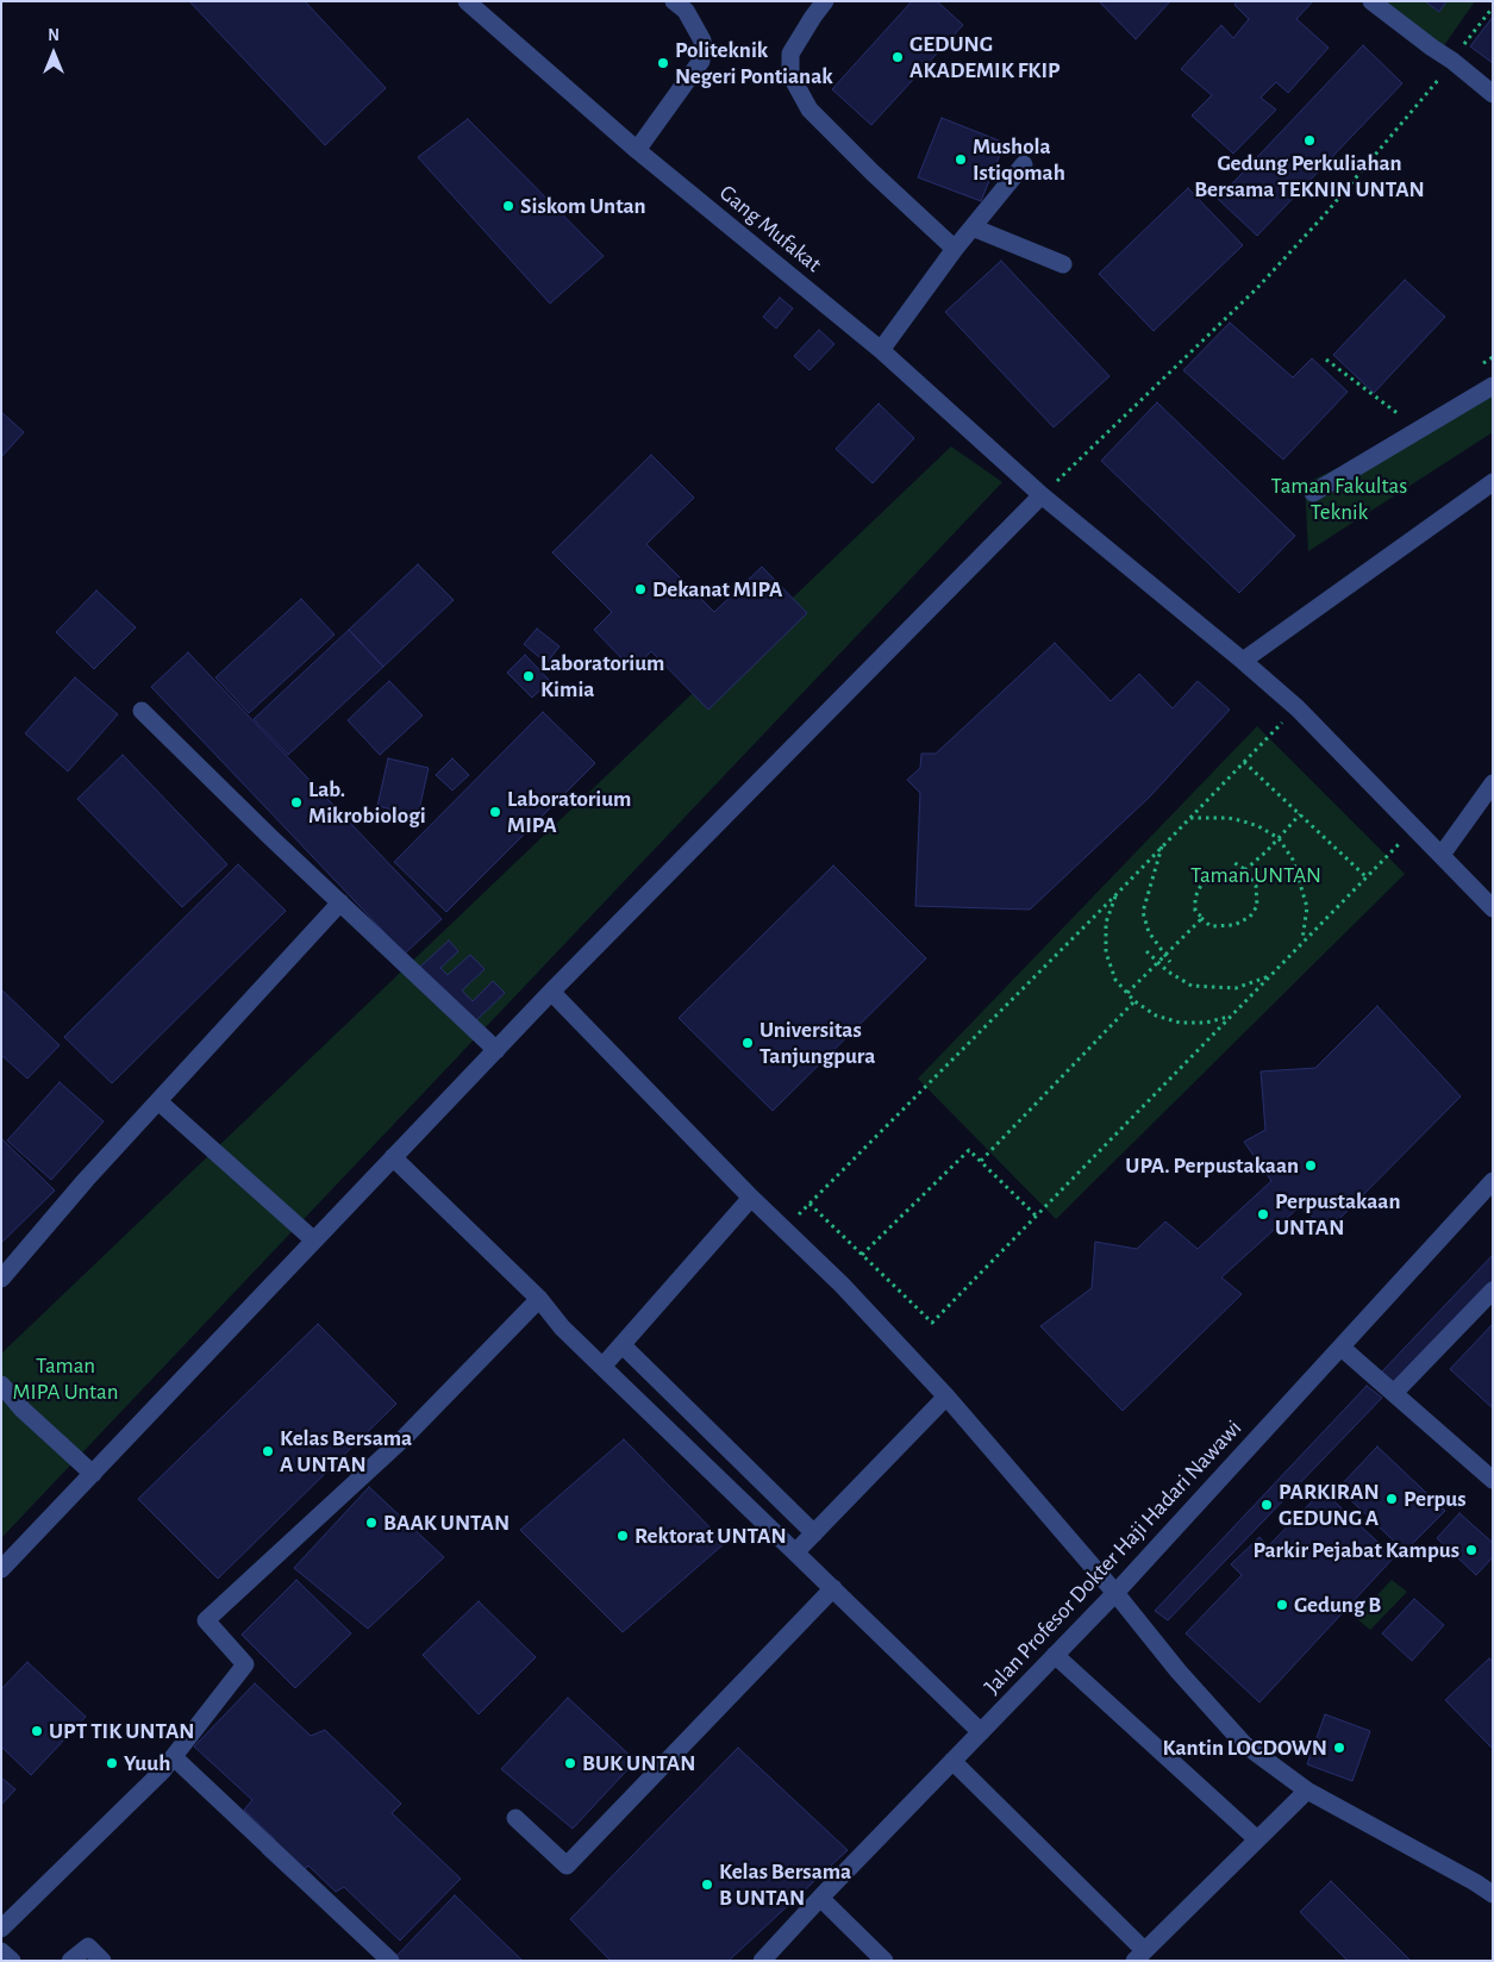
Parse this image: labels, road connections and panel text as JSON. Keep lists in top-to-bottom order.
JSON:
{
  "streets": {
    "street": ["Gang Mufakat", "Jalan Profesor Dokter Haji Hadari Nawawi"]
  },
  "parks": ["Taman Fakultas Teknik", "Taman UNTAN", "Taman MIPA Untan"],
  "places": [
    "GEDUNG AKADEMIK FKIP",
    "Politeknik Negeri Pontianak",
    "Gedung Perkuliahan Bersama TEKNIN UNTAN",
    "Mushola Istiqomah",
    "Siskom Untan",
    "Dekanat MIPA",
    "Laboratorium Kimia",
    "Lab. Mikrobiologi",
    "Laboratorium MIPA",
    "Universitas Tanjungpura",
    "UPA. Perpustakaan",
    "Perpustakaan UNTAN",
    "Kelas Bersama A UNTAN",
    "Perpus",
    "PARKIRAN GEDUNG A",
    "BAAK UNTAN",
    "Rektorat UNTAN",
    "Parkir Pejabat Kampus",
    "Gedung B",
    "UPT TIK UNTAN",
    "Kantin LOCDOWN",
    "Yuuh",
    "BUK UNTAN",
    "Kelas Bersama B UNTAN"
  ],
  "north": "top"
}
